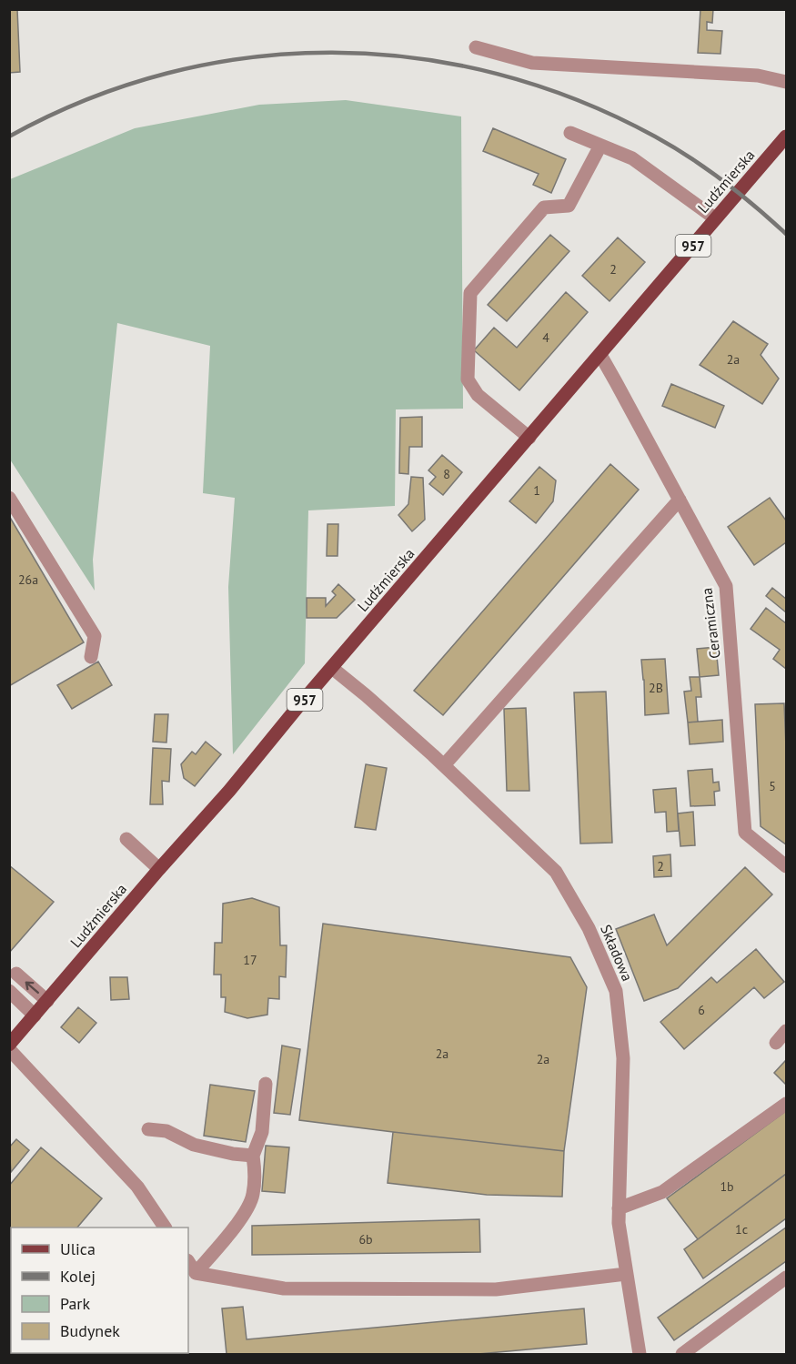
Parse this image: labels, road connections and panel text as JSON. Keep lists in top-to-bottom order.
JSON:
{
  "streets": {
    "main road": ["Ludźmierska", "957"],
    "street": ["Ceramiczna", "Składowa"]
  },
  "crossings": [
    ["Ludźmierska", "Ceramiczna"],
    ["Ludźmierska", "Składowa"]
  ],
  "house_numbers": [
    "2",
    "4",
    "2a",
    "8",
    "1",
    "26a",
    "2B",
    "5",
    "2",
    "17",
    "6",
    "2a",
    "2a",
    "1b",
    "1c",
    "6b"
  ],
  "legend": [
    "Ulica",
    "Kolej",
    "Park",
    "Budynek"
  ]
}
